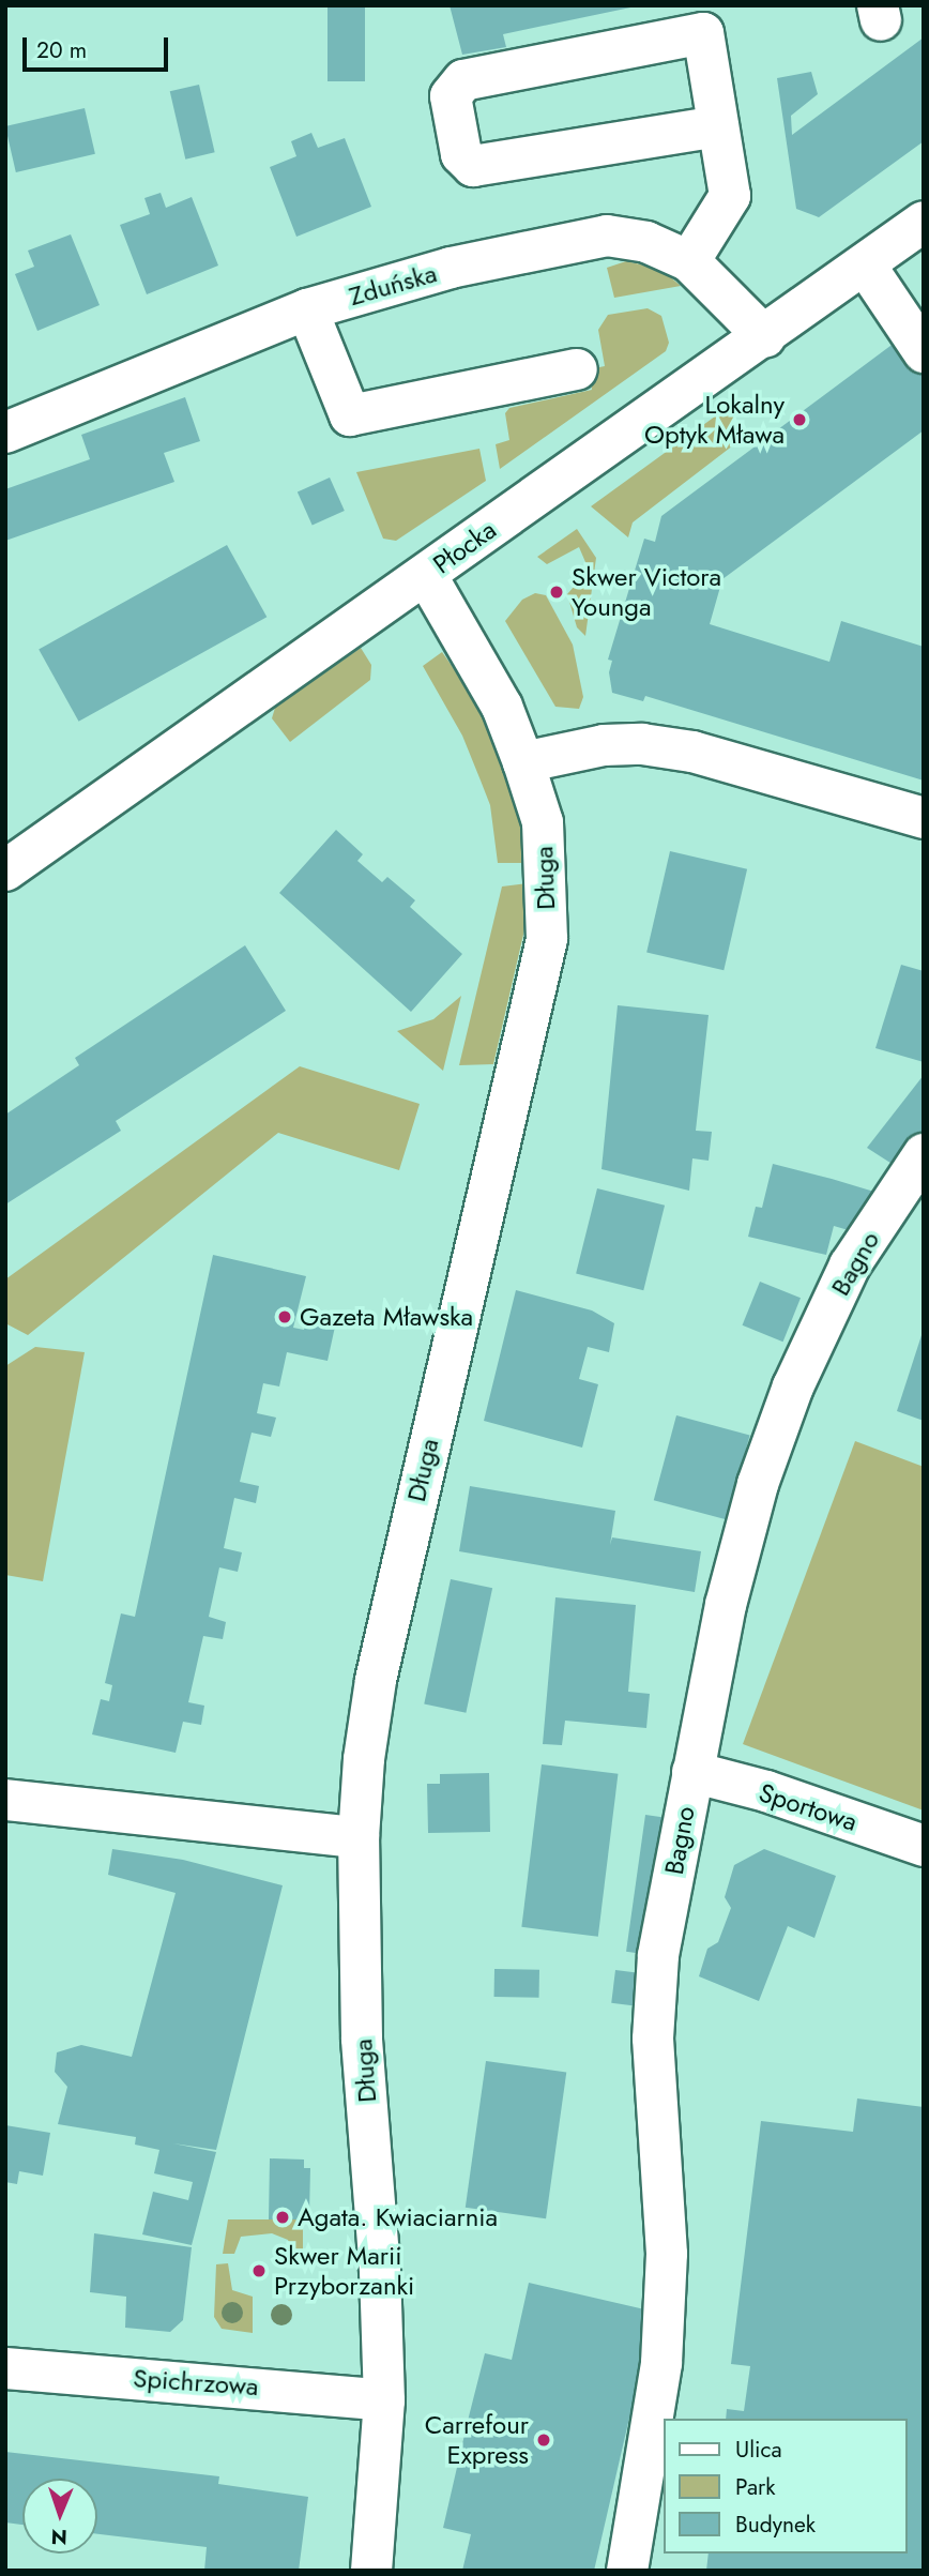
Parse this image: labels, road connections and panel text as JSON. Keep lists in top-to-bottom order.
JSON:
{
  "streets": {
    "street": [
      "Zduńska",
      "Płocka",
      "Długa",
      "Bagno",
      "Sportowa",
      "Spichrzowa"
    ]
  },
  "crossings": [
    ["Zduńska", "Płocka"],
    ["Płocka", "Długa"],
    ["Długa", "Spichrzowa"],
    ["Bagno", "Sportowa"]
  ],
  "places": [
    "Lokalny Optyk Mława",
    "Skwer Victora Younga",
    "Gazeta Mławska",
    "Agata. Kwiaciarnia",
    "Skwer Marii Przyborzanki",
    "Carrefour Express"
  ],
  "legend": ["Ulica", "Park", "Budynek"],
  "scale_bar": "20 m",
  "north": "bottom"
}
